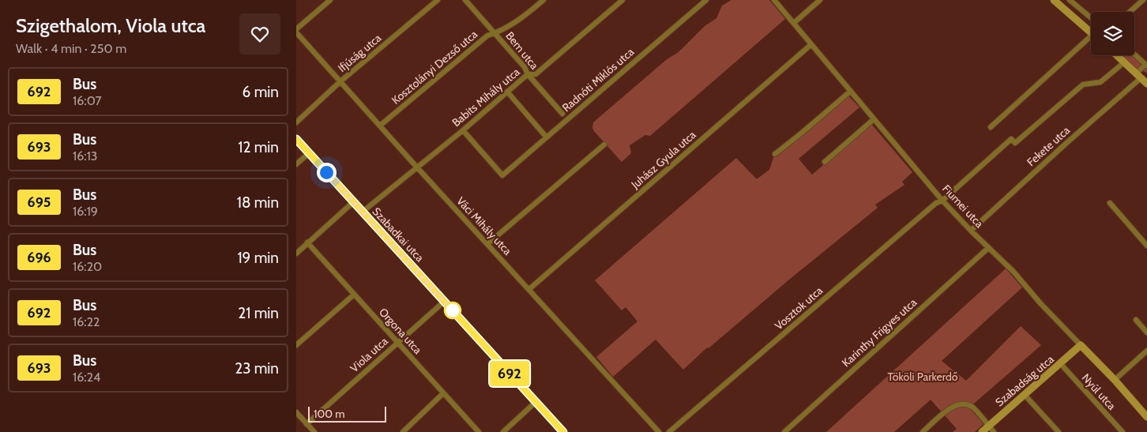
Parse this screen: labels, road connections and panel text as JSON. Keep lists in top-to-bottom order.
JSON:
{
  "streets": {
    "street": [
      "Bem utca",
      "Ifjúság utca",
      "Kosztolányi Dezső utca",
      "Radnóti Miklós utca",
      "Babits Mihály utca",
      "Fekete utca",
      "Juhász Gyula utca",
      "Fiumei utca",
      "Váci Mihály utca",
      "Szabadkai utca",
      "Vosztok utca",
      "Orgona utca",
      "Karinthy Frigyes utca",
      "Viola utca",
      "Szabadság utca",
      "Nyúl utca"
    ]
  },
  "crossings": [
    ["Bem utca", "Kosztolányi Dezső utca"],
    ["Bem utca", "Babits Mihály utca"],
    ["Ifjúság utca", "Váci Mihály utca"],
    ["Kosztolányi Dezső utca", "Váci Mihály utca"],
    ["Radnóti Miklós utca", "Babits Mihály utca"],
    ["Babits Mihály utca", "Váci Mihály utca"],
    ["Babits Mihály utca", "Szabadkai utca"],
    ["Fekete utca", "Fiumei utca"],
    ["Juhász Gyula utca", "Fiumei utca"],
    ["Juhász Gyula utca", "Váci Mihály utca"],
    ["Fiumei utca", "Vosztok utca"],
    ["Fiumei utca", "Karinthy Frigyes utca"],
    ["Fiumei utca", "Szabadság utca"],
    ["Szabadkai utca", "Viola utca"],
    ["Orgona utca", "Viola utca"],
    ["Szabadság utca", "Nyúl utca"]
  ],
  "parks": ["Tököli Parkerdő"],
  "lines": ["bus line 692"],
  "scale_bar": "100 m",
  "page": {
    "heading": ["Szigethalom, Viola utca", "Walk · 4 min · 250 m"],
    "on_map": "692",
    "list": [
      {
        "mark": "692",
        "name": "Bus",
        "note": "16:07",
        "value": "6 min"
      },
      {
        "mark": "693",
        "name": "Bus",
        "note": "16:13",
        "value": "12 min"
      },
      {
        "mark": "695",
        "name": "Bus",
        "note": "16:19",
        "value": "18 min"
      },
      {
        "mark": "696",
        "name": "Bus",
        "note": "16:20",
        "value": "19 min"
      },
      {
        "mark": "692",
        "name": "Bus",
        "note": "16:22",
        "value": "21 min"
      },
      {
        "mark": "693",
        "name": "Bus",
        "note": "16:24",
        "value": "23 min"
      }
    ],
    "scale": "100 m"
  }
}
